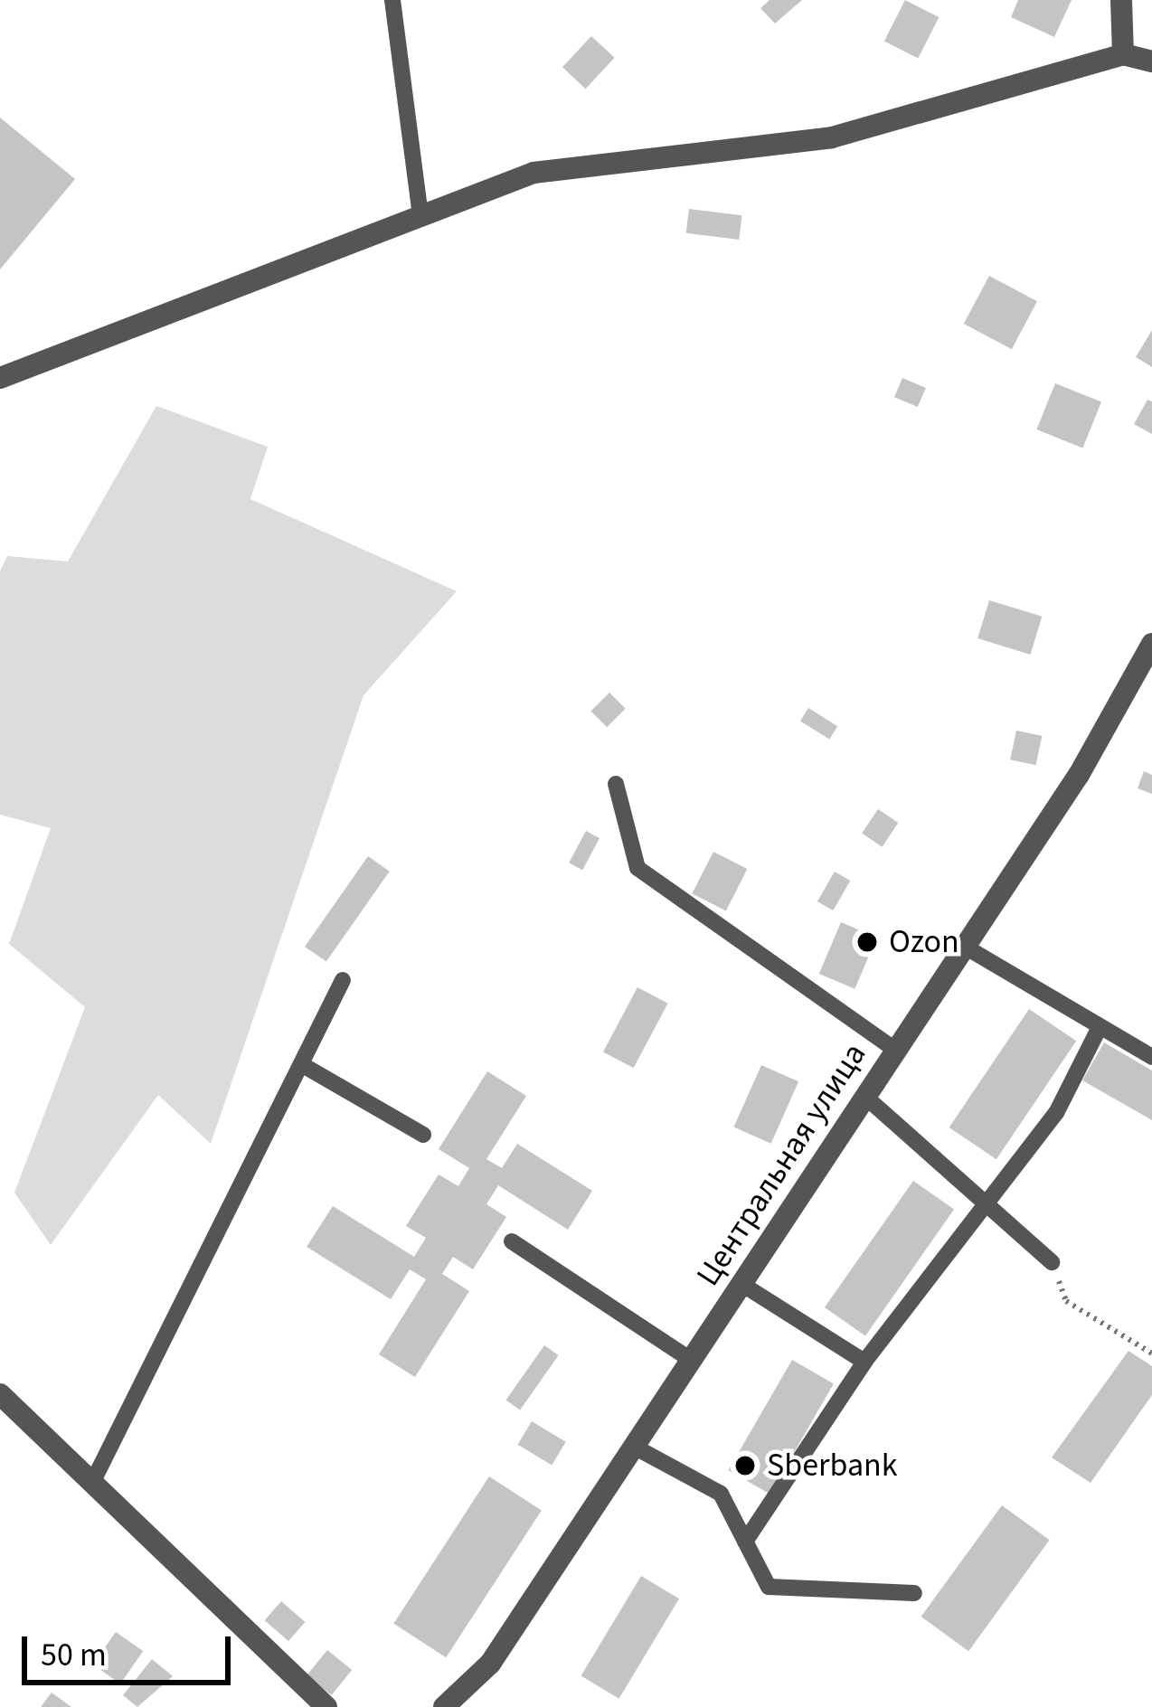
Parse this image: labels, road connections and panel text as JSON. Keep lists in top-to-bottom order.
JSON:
{
  "streets": {
    "street": ["Центральная улица"]
  },
  "places": ["Ozon", "Sberbank"],
  "scale_bar": "50 m"
}
